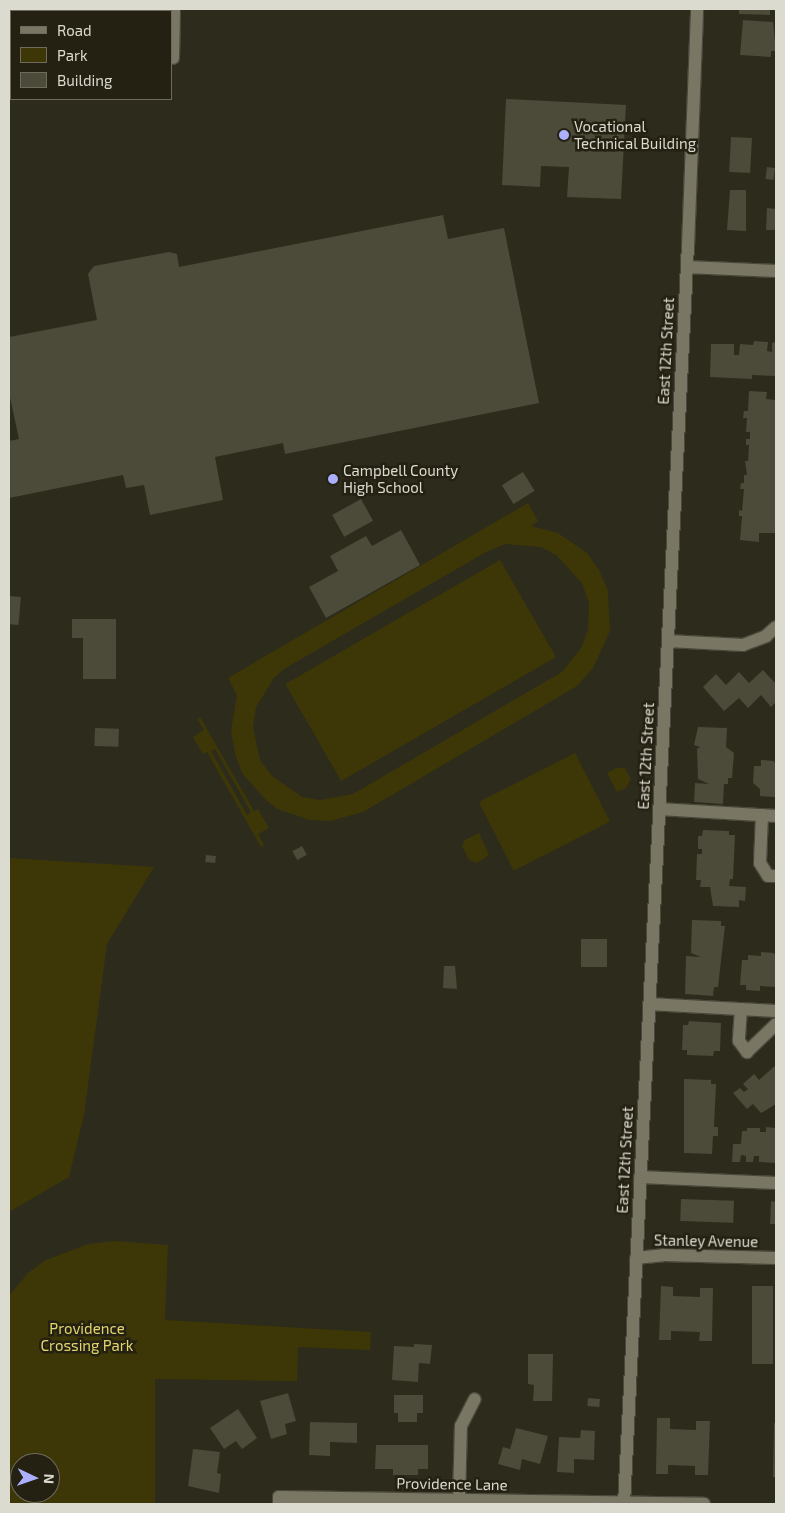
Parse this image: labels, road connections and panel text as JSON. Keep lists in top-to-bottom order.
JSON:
{
  "streets": {
    "street": ["East 12th Street", "Stanley Avenue", "Providence Lane"]
  },
  "crossings": [
    ["East 12th Street", "Stanley Avenue"],
    ["East 12th Street", "Providence Lane"]
  ],
  "parks": ["Providence Crossing Park"],
  "places": ["Vocational Technical Building", "Campbell County High School"],
  "legend": ["Road", "Park", "Building"],
  "north": "right"
}
